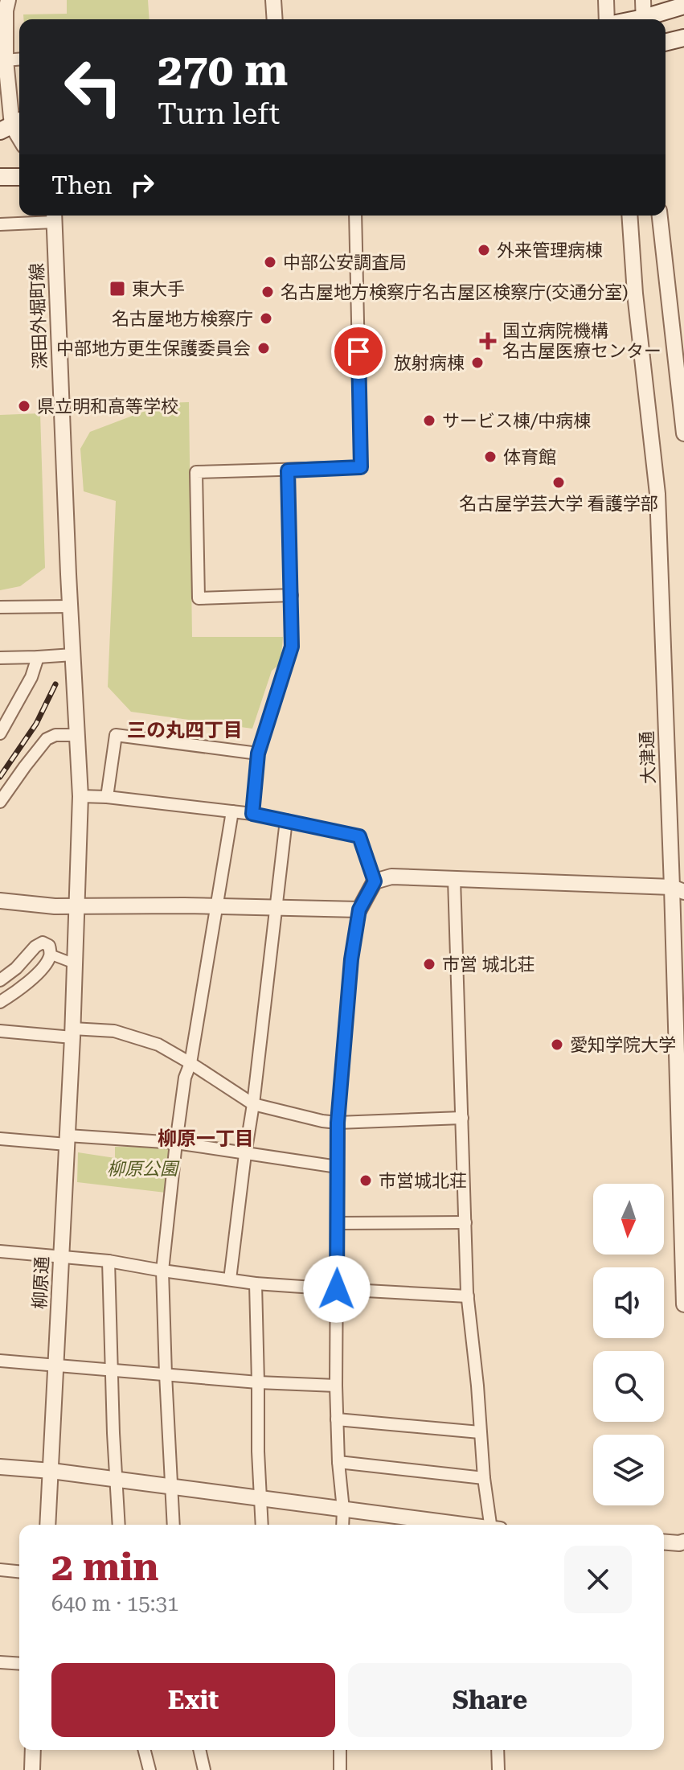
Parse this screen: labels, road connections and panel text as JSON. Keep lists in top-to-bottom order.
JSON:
{
  "streets": {
    "street": ["深田外堀町線", "大津通", "柳原通"]
  },
  "crossings": [
    ["深田外堀町線", "柳原通"]
  ],
  "districts": ["三の丸四丁目", "柳原一丁目"],
  "parks": ["柳原公園"],
  "places": {
    "other": [
      "外来管理病棟",
      "中部公安調査局",
      "名古屋地方検察庁名古屋区検察庁(交通分室)",
      "名古屋地方検察庁",
      "中部地方更生保護委員会",
      "放射病棟",
      "県立明和高等学校",
      "サービス棟/中病棟",
      "体育館",
      "名古屋学芸大学 看護学部",
      "市営 城北荘",
      "愛知学院大学",
      "市営城北荘"
    ],
    "transit": ["東大手"],
    "health": ["国立病院機構 名古屋医療センター"]
  },
  "north": "bottom",
  "page": {
    "turn": ["270 m", "Turn left"],
    "then": "Then",
    "heading": ["2 min", "640 m · 15:31"],
    "buttons": ["Exit", "Share"]
  }
}
